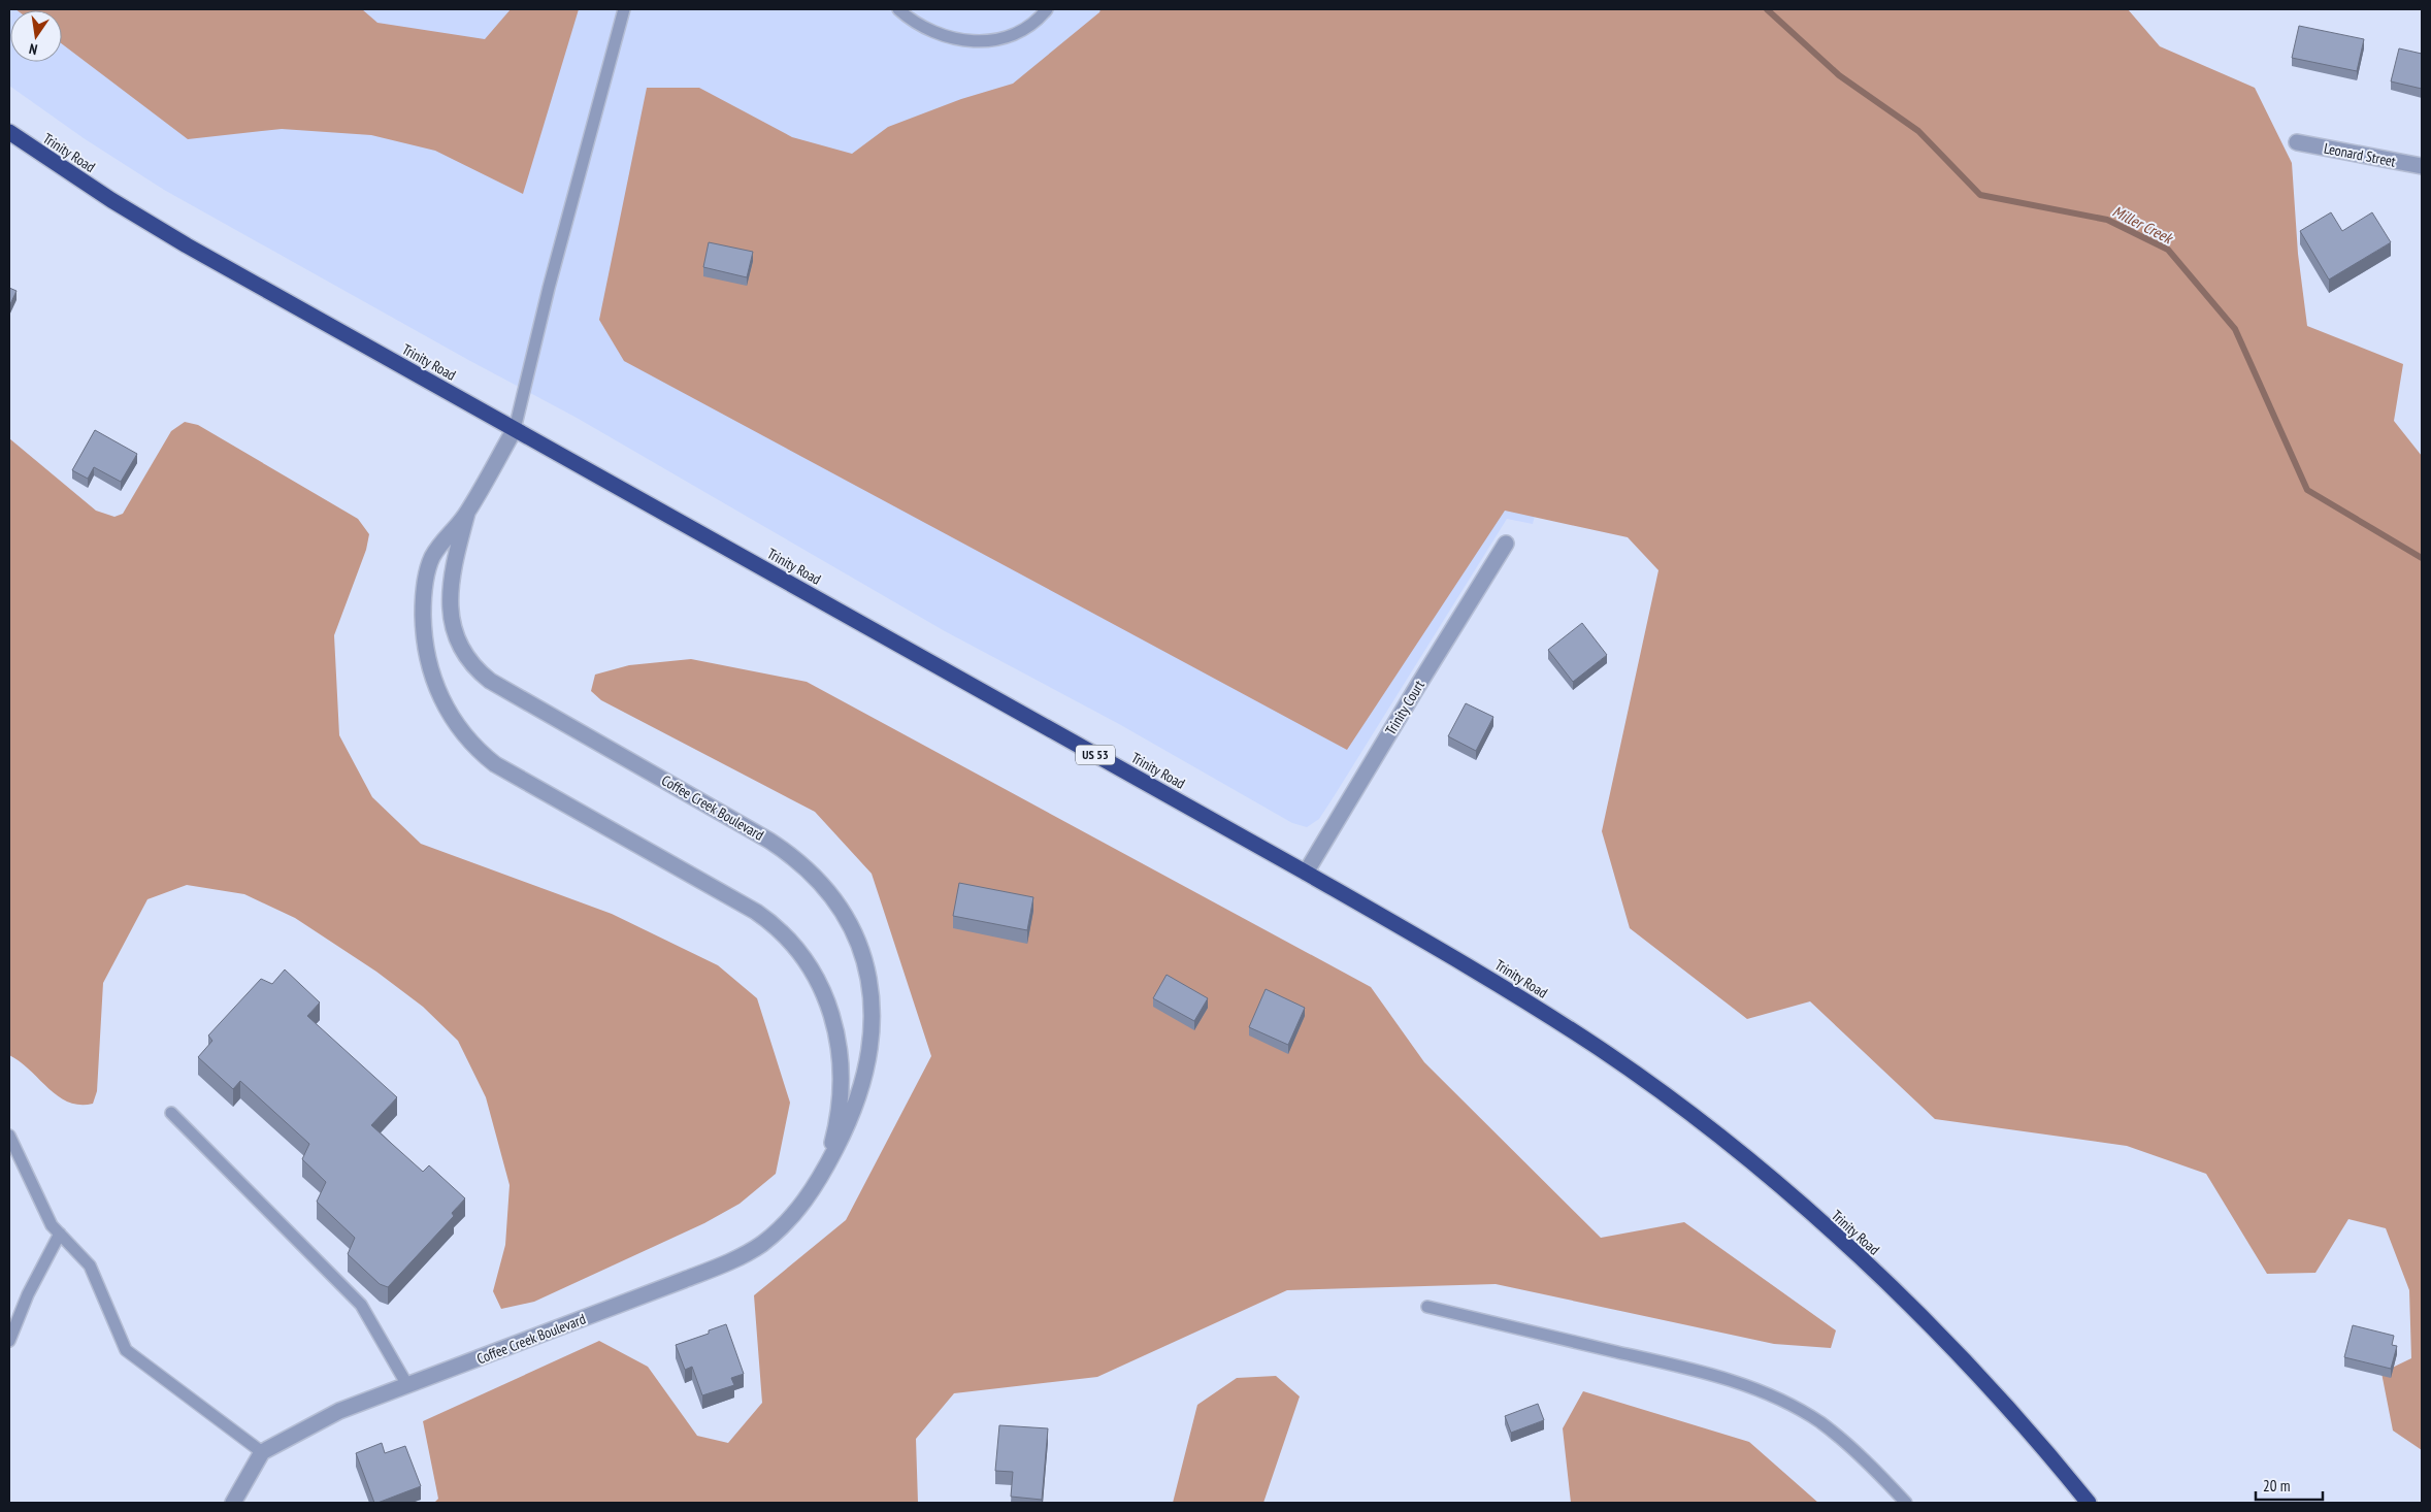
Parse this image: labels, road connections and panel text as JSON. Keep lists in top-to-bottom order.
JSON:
{
  "streets": {
    "highway": ["Trinity Road", "US 53"],
    "street": ["Leonard Street", "Trinity Court", "Coffee Creek Boulevard"]
  },
  "crossings": [
    ["Trinity Road", "Trinity Court"],
    ["Trinity Road", "Coffee Creek Boulevard"]
  ],
  "water": ["Miller Creek"],
  "scale_bar": "20 m",
  "north": "bottom"
}
